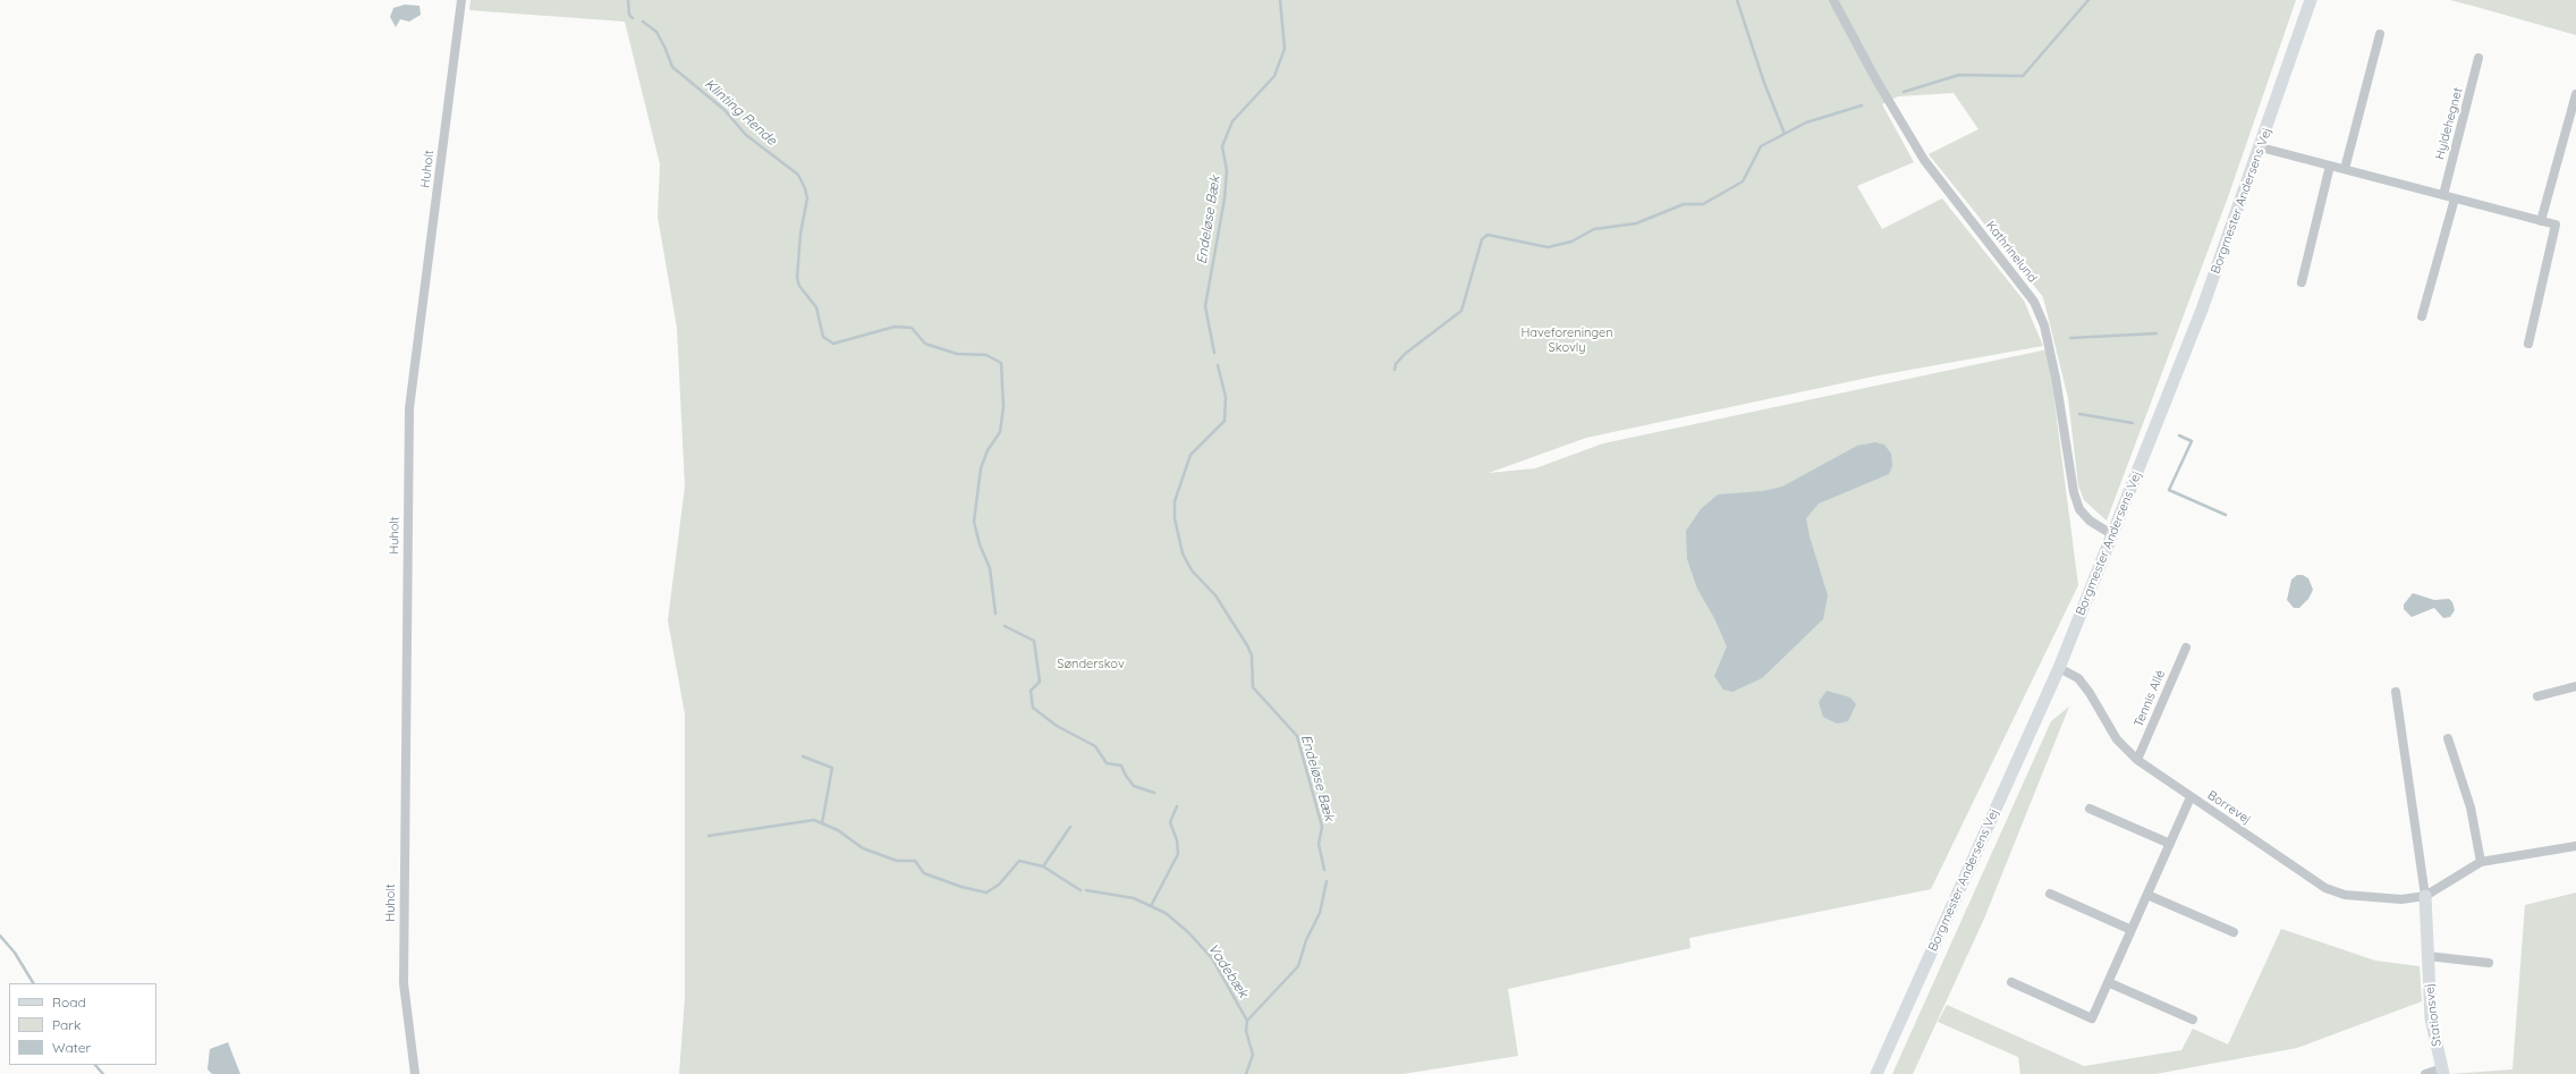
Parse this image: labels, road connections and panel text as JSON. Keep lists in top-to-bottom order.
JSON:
{
  "streets": {
    "street": [
      "Hyldehegnet",
      "Huholt",
      "Borgmester Andersens Vej",
      "Kathrinelund",
      "Tennis Allé",
      "Borrevej",
      "Stationsvej"
    ]
  },
  "crossings": [
    ["Borgmester Andersens Vej", "Kathrinelund"],
    ["Borgmester Andersens Vej", "Borrevej"],
    ["Tennis Allé", "Borrevej"],
    ["Borrevej", "Stationsvej"]
  ],
  "water": ["Klinting Rende", "Endeløse Bæk", "Vadebæk"],
  "parks": ["Haveforeningen Skovly", "Sønderskov"],
  "legend": ["Road", "Park", "Water"]
}
